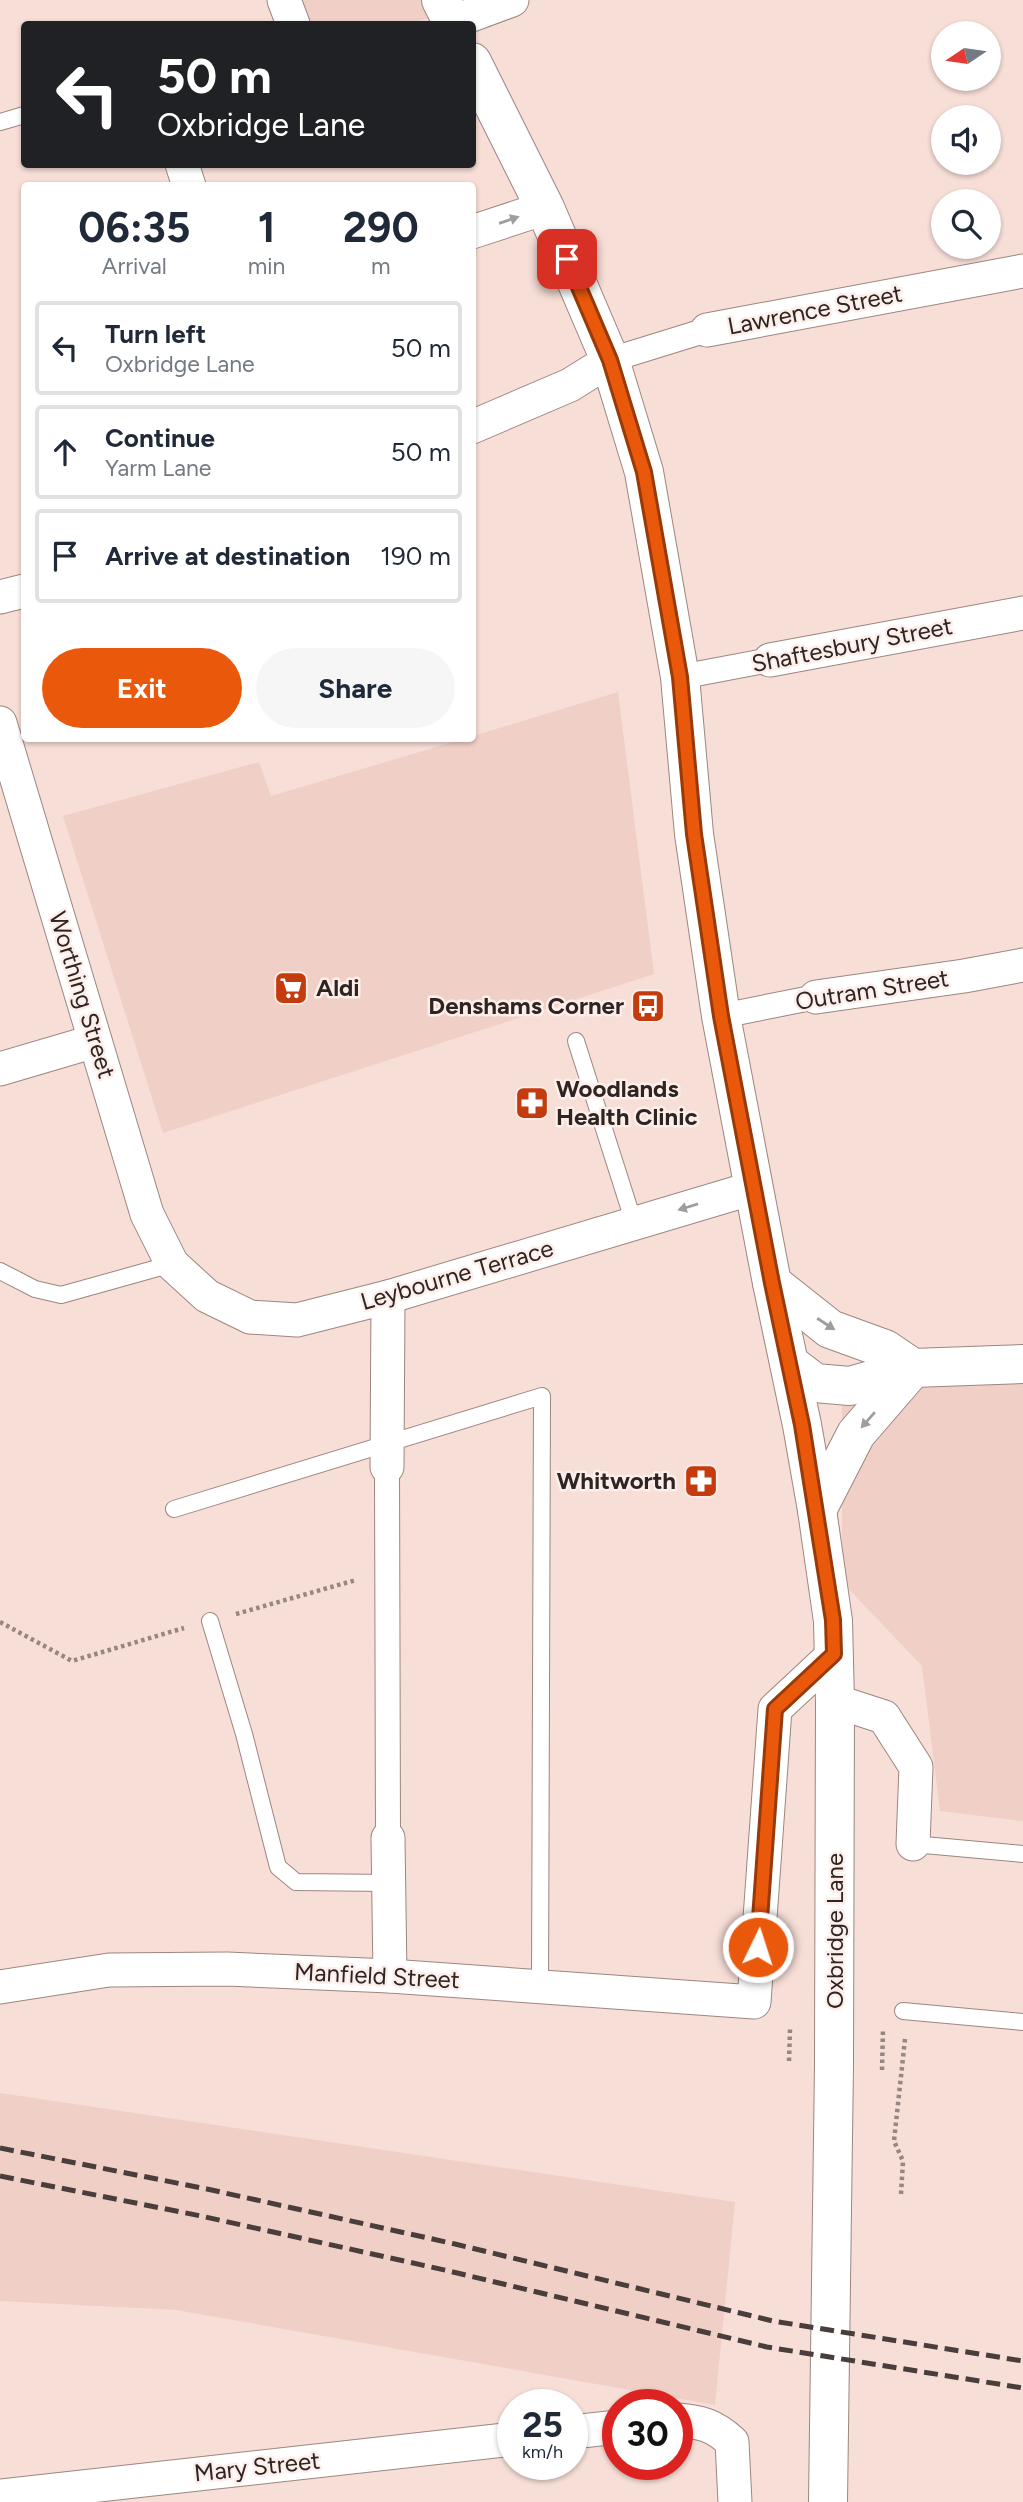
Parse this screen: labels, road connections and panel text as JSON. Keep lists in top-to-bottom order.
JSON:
{
  "streets": {
    "street": [
      "Lawrence Street",
      "Shaftesbury Street",
      "Outram Street",
      "Worthing Street",
      "Leybourne Terrace",
      "Oxbridge Lane",
      "Manfield Street",
      "Mary Street"
    ]
  },
  "crossings": [
    ["Lawrence Street", "Oxbridge Lane"],
    ["Shaftesbury Street", "Oxbridge Lane"],
    ["Outram Street", "Oxbridge Lane"],
    ["Worthing Street", "Leybourne Terrace"],
    ["Leybourne Terrace", "Oxbridge Lane"],
    ["Oxbridge Lane", "Manfield Street"]
  ],
  "places": {
    "supermarket": ["Aldi"],
    "bus stop": ["Denshams Corner"],
    "pharmacy": ["Woodlands Health Clinic", "Whitworth"]
  },
  "north": "left",
  "page": {
    "turn": ["50 m", "Oxbridge Lane"],
    "eta": [
      "06:35",
      "Arrival",
      "1",
      "min",
      "290",
      "m"
    ],
    "list": [
      {
        "name": "Turn left",
        "note": "Oxbridge Lane",
        "value": "50 m"
      },
      {
        "name": "Continue",
        "note": "Yarm Lane",
        "value": "50 m"
      },
      {
        "name": "Arrive at destination",
        "value": "190 m"
      }
    ],
    "buttons": ["Exit", "Share"],
    "speed": "25 km/h",
    "limit": "30"
  }
}
